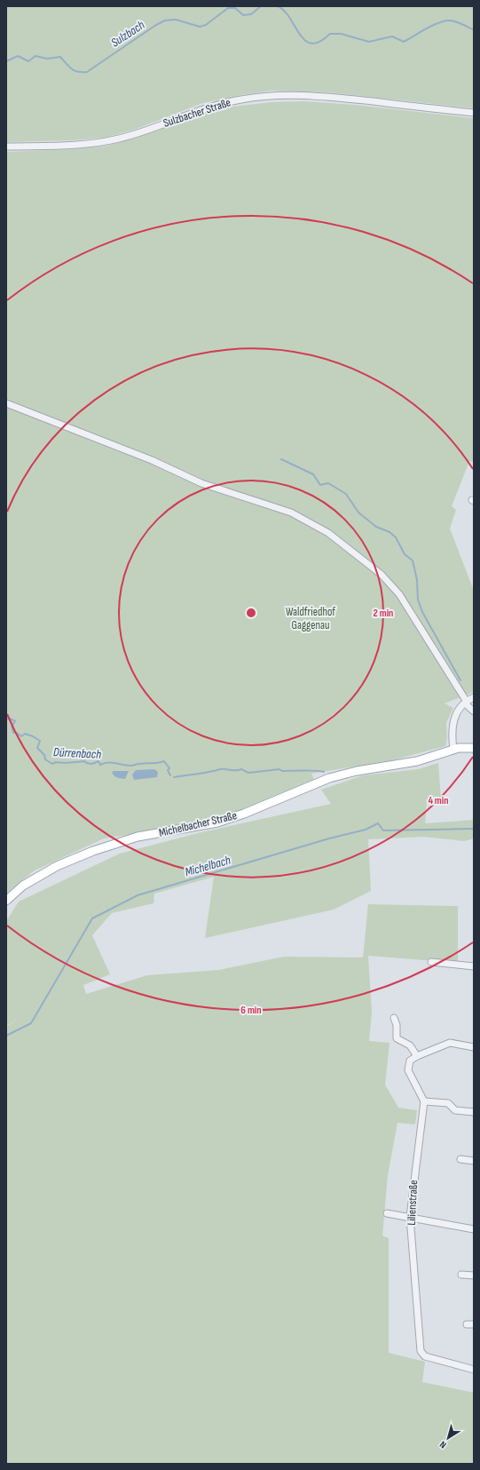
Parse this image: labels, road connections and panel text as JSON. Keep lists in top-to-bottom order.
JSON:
{
  "streets": {
    "main road": ["Michelbacher Straße"],
    "street": ["Sulzbacher Straße", "Lilienstraße"]
  },
  "water": ["Sulzbach", "Dürrenbach", "Michelbach"],
  "parks": ["Waldfriedhof Gaggenau"],
  "north": "bottom left",
  "rings": ["2 min", "4 min", "6 min"]
}
